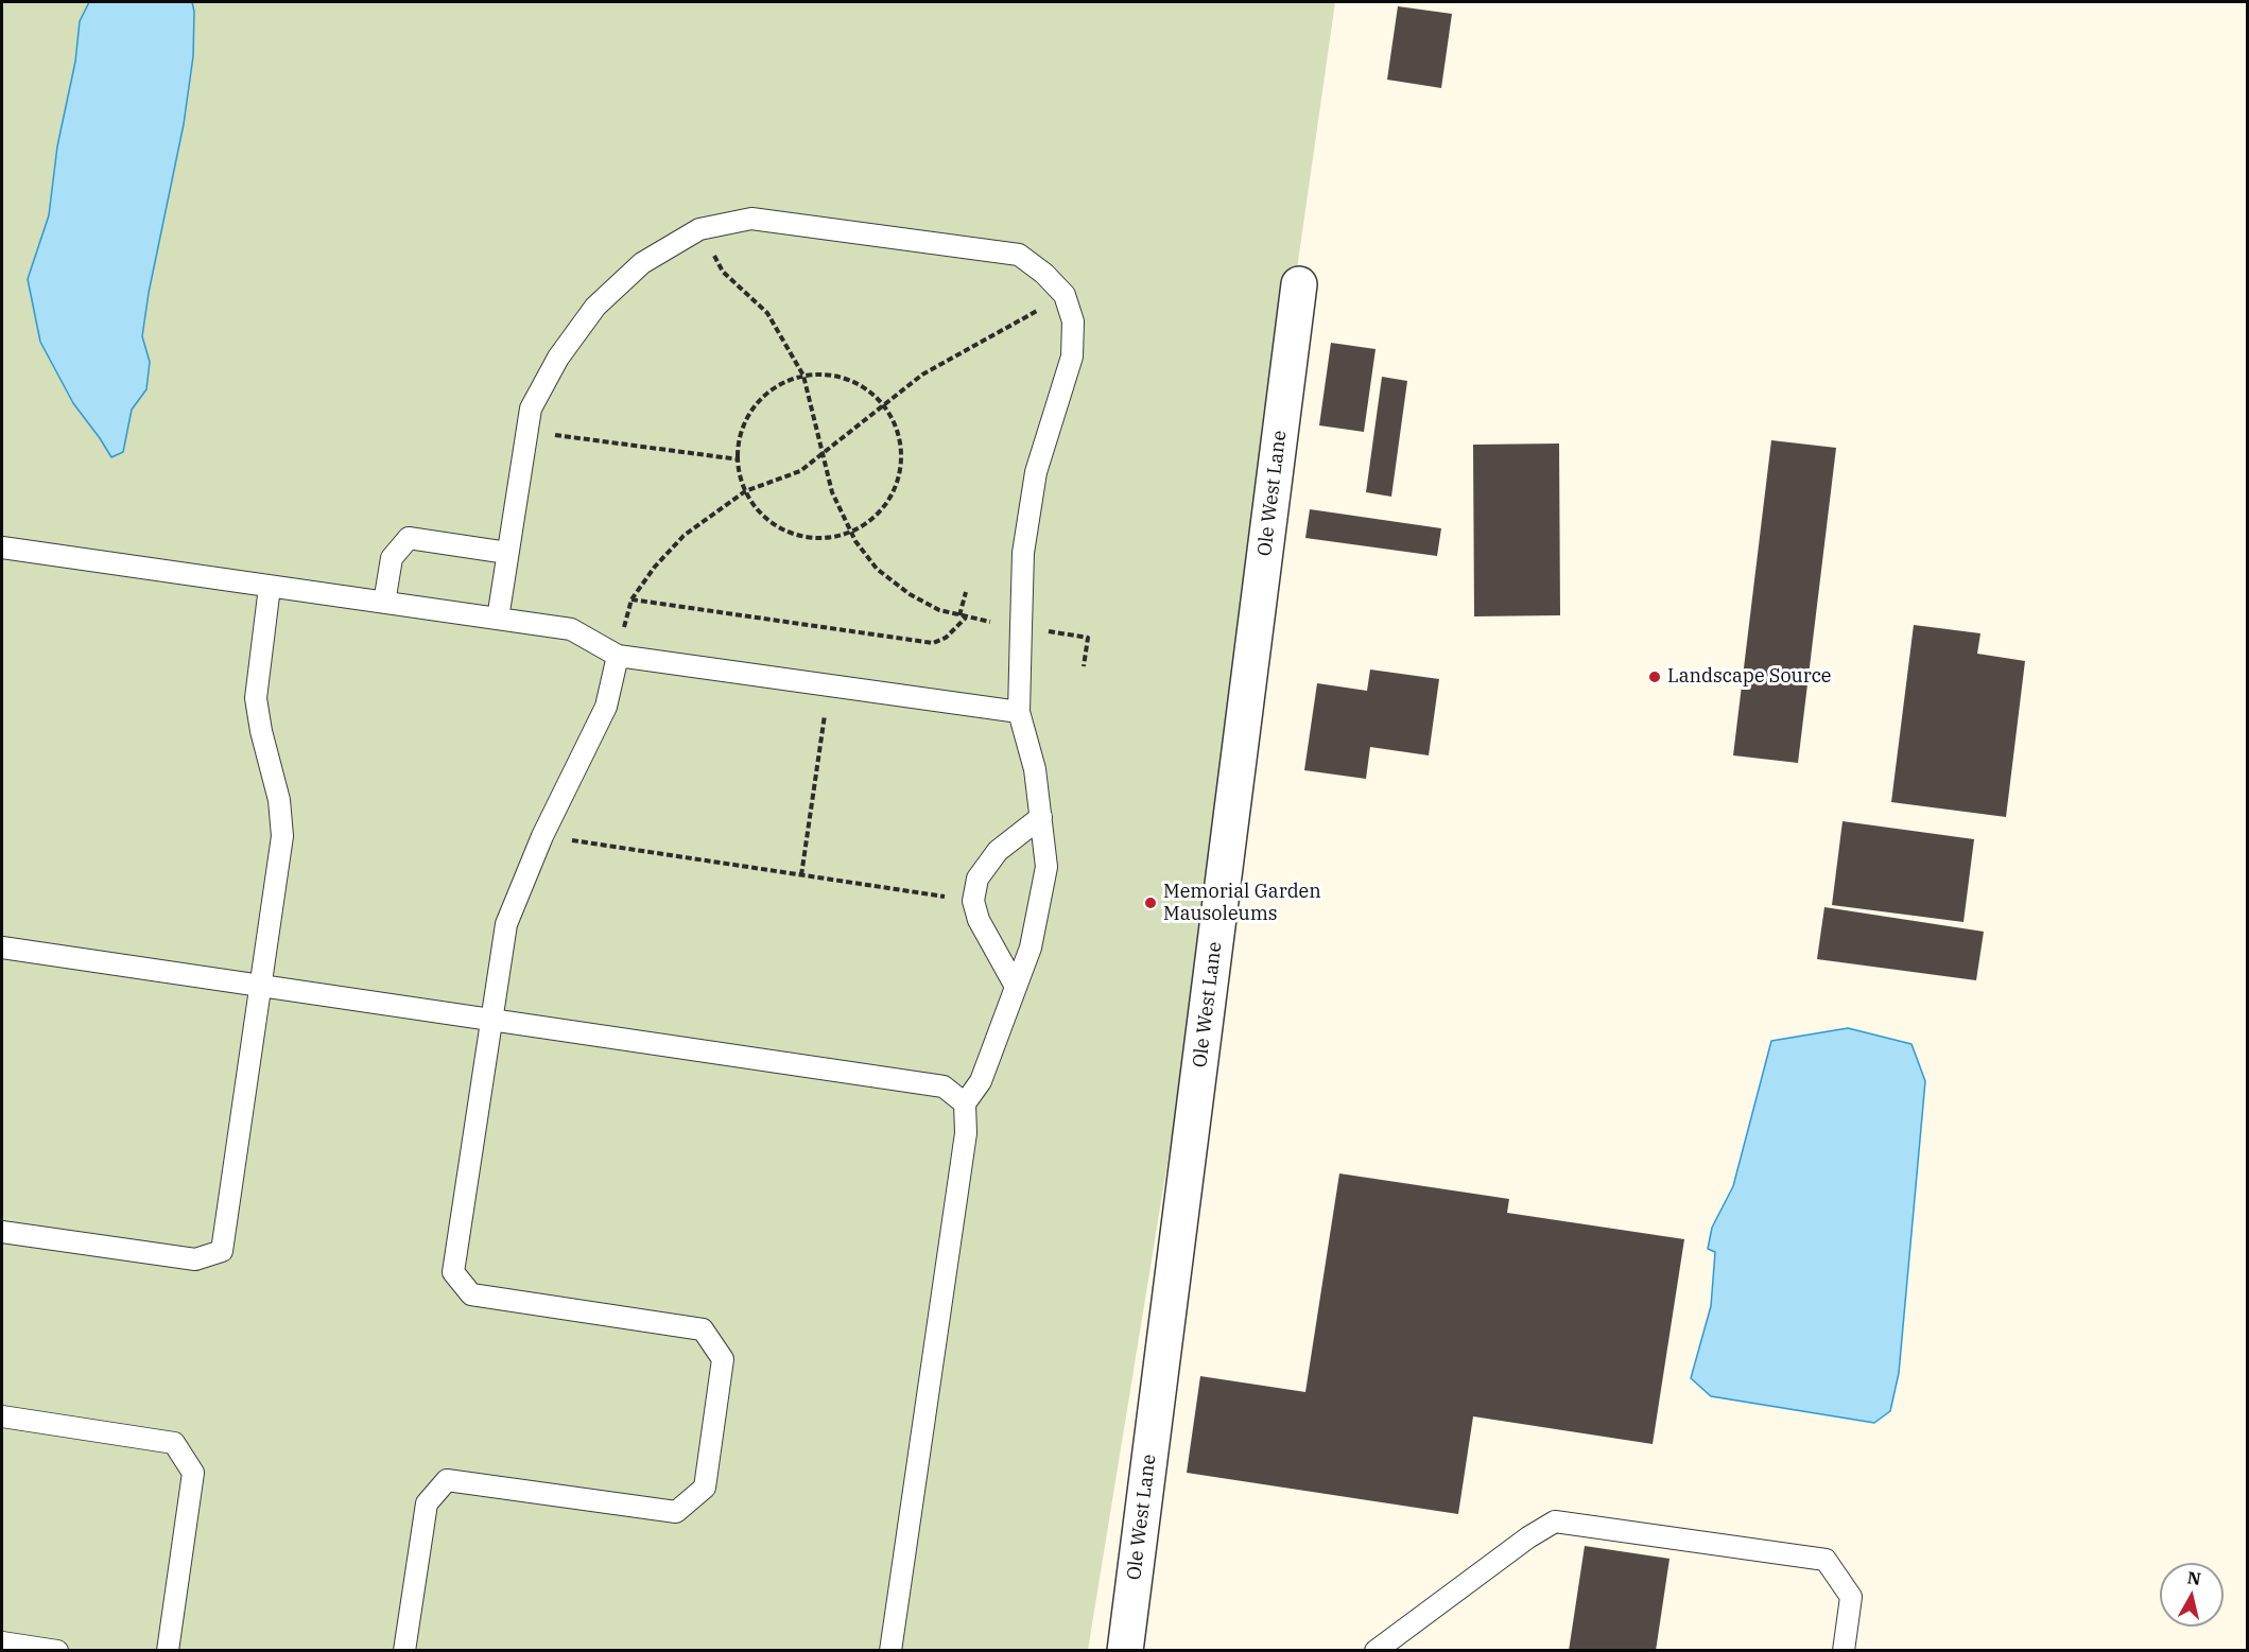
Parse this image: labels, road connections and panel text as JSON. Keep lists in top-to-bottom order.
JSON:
{
  "streets": {
    "street": ["Ole West Lane"]
  },
  "places": ["Landscape Source", "Memorial Garden Mausoleums"],
  "north": "top"
}
